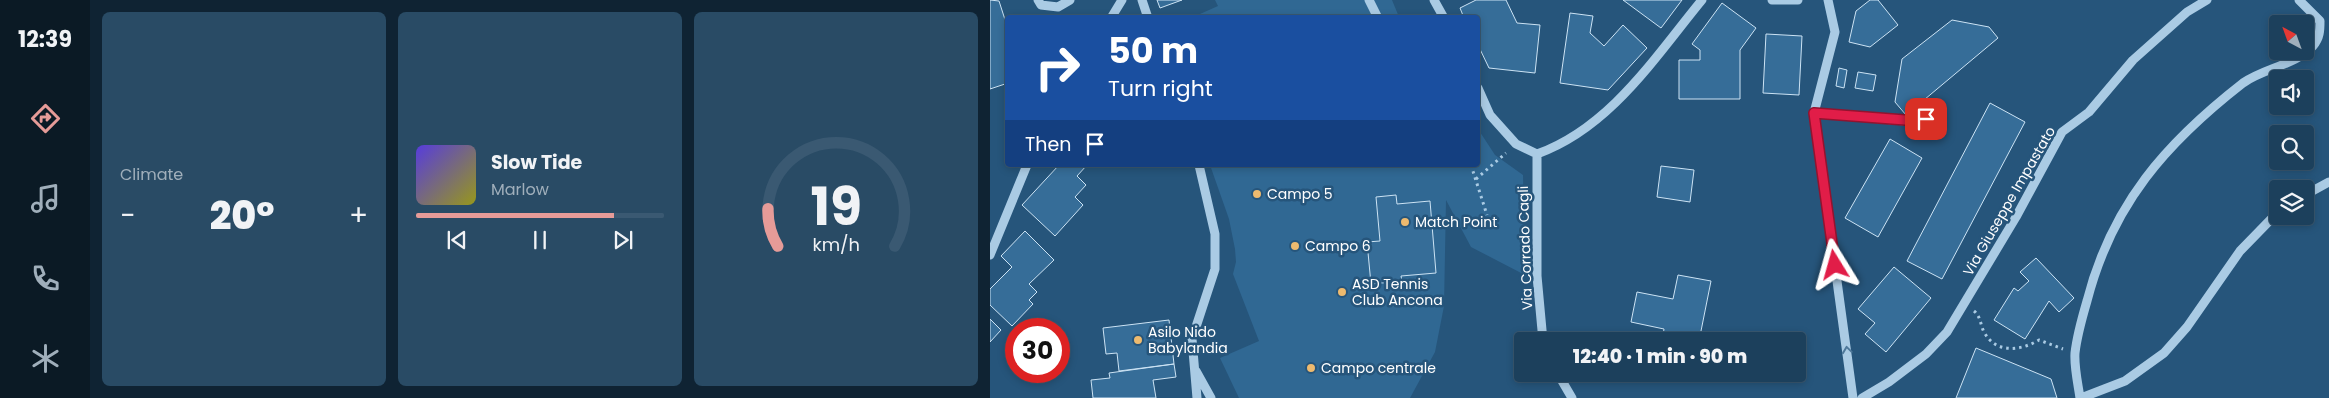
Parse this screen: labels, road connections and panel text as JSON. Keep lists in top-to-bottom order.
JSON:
{
  "streets": {
    "street": ["Via Giuseppe Impastato", "Via Corrado Cagli"]
  },
  "places": [
    "Campo 5",
    "Match Point",
    "Campo 6",
    "ASD Tennis Club Ancona",
    "Asilo Nido Babylandia",
    "Campo centrale"
  ],
  "north": "top left",
  "page": {
    "tabs": "12:39",
    "tile": "Climate",
    "turn": ["50 m", "Turn right"],
    "then": "Then",
    "song": ["Slow Tide", "Marlow"],
    "heat": ["−", "20°", "+"],
    "limit": "30",
    "trip": "12:40 · 1 min · 90 m",
    "gauge": ["19", "km/h"]
  }
}
